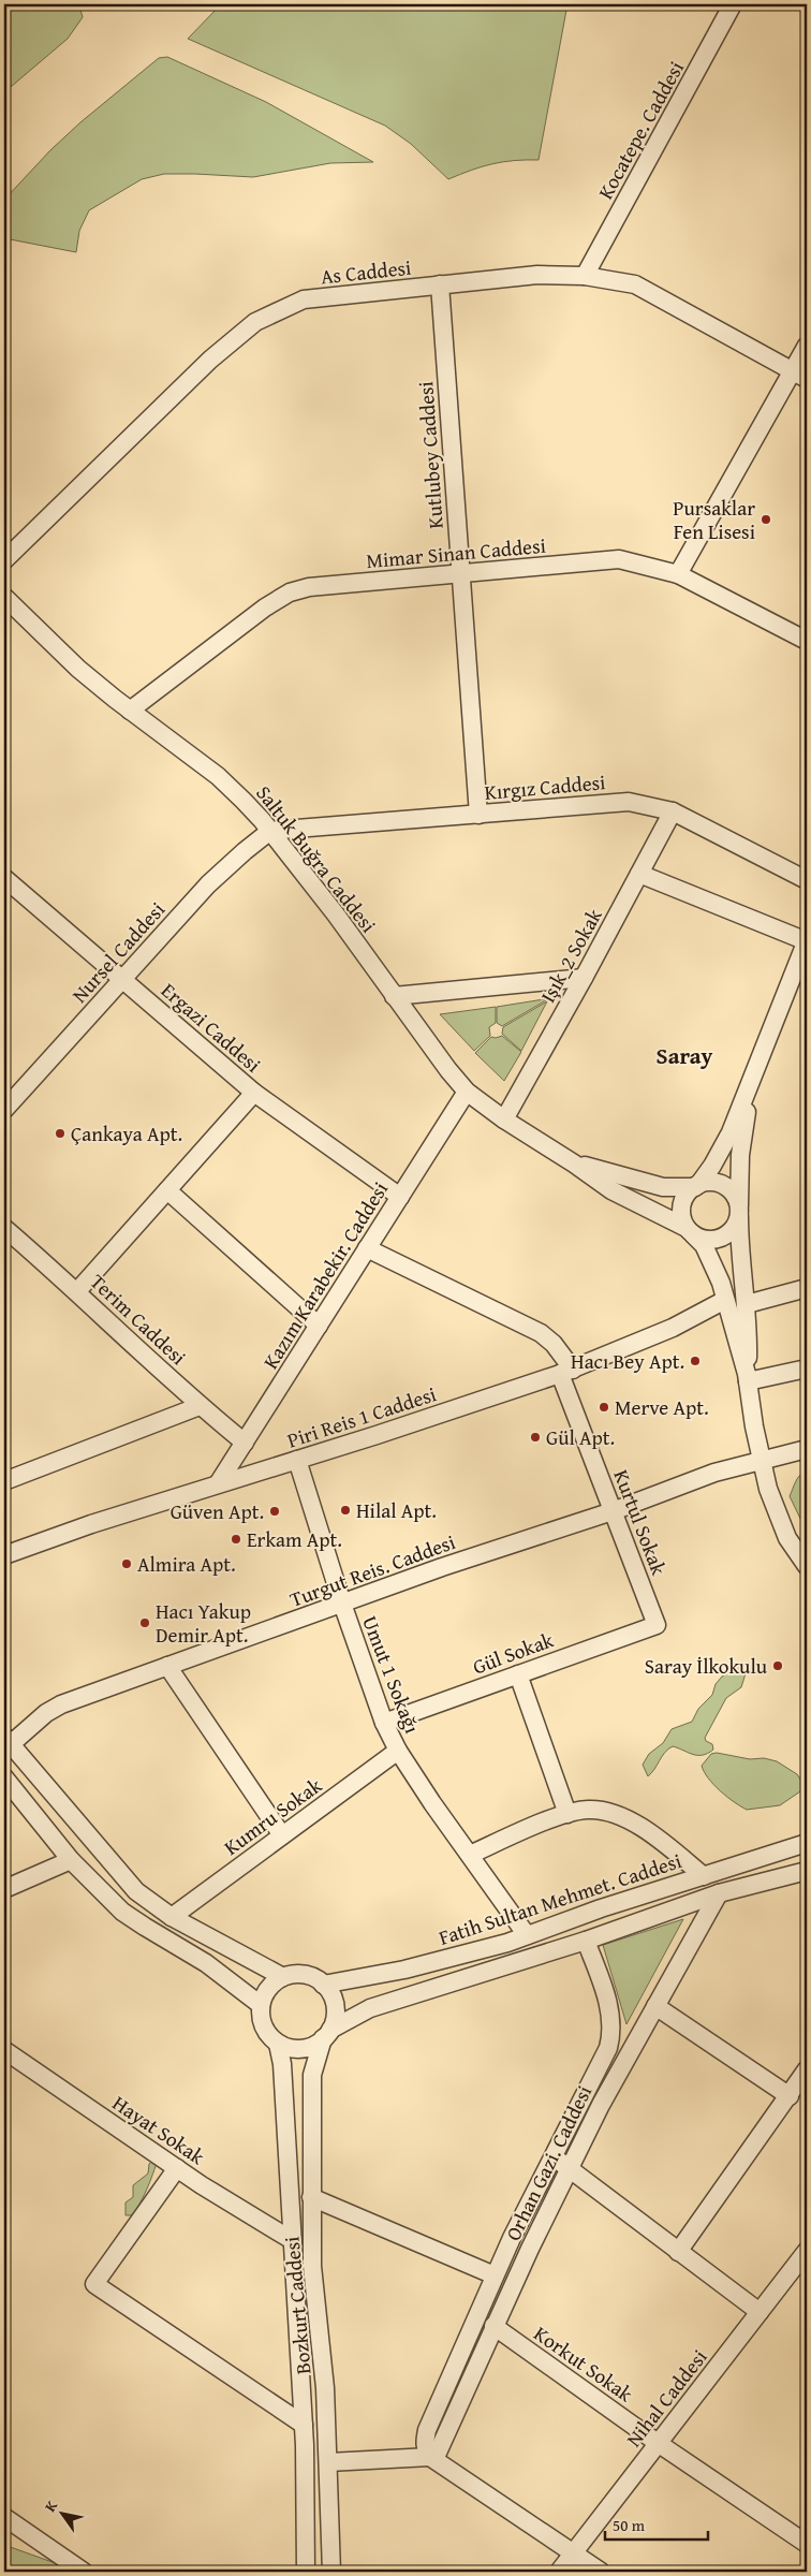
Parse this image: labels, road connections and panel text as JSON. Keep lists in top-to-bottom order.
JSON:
{
  "streets": {
    "street": [
      "Kocatepe. Caddesi",
      "As Caddesi",
      "Kutlubey Caddesi",
      "Mimar Sinan Caddesi",
      "Kırgız Caddesi",
      "Saltuk Buğra Caddesi",
      "Nursel Caddesi",
      "Işık_2 Sokak",
      "Ergazi Caddesi",
      "Kazım Karabekir. Caddesi",
      "Terim Caddesi",
      "Piri Reis 1 Caddesi",
      "Kurtul Sokak",
      "Turgut Reis. Caddesi",
      "Gül Sokak",
      "Umut 1 Sokağı",
      "Kumru Sokak",
      "Fatih Sultan Mehmet. Caddesi",
      "Hayat Sokak",
      "Orhan Gazi. Caddesi",
      "Bozkurt Caddesi",
      "Korkut Sokak",
      "Nihal Caddesi"
    ]
  },
  "crossings": [
    ["Kocatepe. Caddesi", "As Caddesi"],
    ["As Caddesi", "Kutlubey Caddesi"],
    ["Kutlubey Caddesi", "Mimar Sinan Caddesi"],
    ["Kutlubey Caddesi", "Kırgız Caddesi"],
    ["Mimar Sinan Caddesi", "Saltuk Buğra Caddesi"],
    ["Kırgız Caddesi", "Saltuk Buğra Caddesi"],
    ["Kırgız Caddesi", "Nursel Caddesi"],
    ["Kırgız Caddesi", "Işık_2 Sokak"],
    ["Saltuk Buğra Caddesi", "Nursel Caddesi"],
    ["Saltuk Buğra Caddesi", "Işık_2 Sokak"],
    ["Saltuk Buğra Caddesi", "Kazım Karabekir. Caddesi"],
    ["Nursel Caddesi", "Ergazi Caddesi"],
    ["Ergazi Caddesi", "Kazım Karabekir. Caddesi"],
    ["Kazım Karabekir. Caddesi", "Terim Caddesi"],
    ["Kazım Karabekir. Caddesi", "Piri Reis 1 Caddesi"],
    ["Kazım Karabekir. Caddesi", "Kurtul Sokak"],
    ["Piri Reis 1 Caddesi", "Kurtul Sokak"],
    ["Piri Reis 1 Caddesi", "Umut 1 Sokağı"],
    ["Kurtul Sokak", "Turgut Reis. Caddesi"],
    ["Kurtul Sokak", "Gül Sokak"],
    ["Turgut Reis. Caddesi", "Umut 1 Sokağı"],
    ["Gül Sokak", "Umut 1 Sokağı"],
    ["Umut 1 Sokağı", "Kumru Sokak"],
    ["Umut 1 Sokağı", "Fatih Sultan Mehmet. Caddesi"],
    ["Fatih Sultan Mehmet. Caddesi", "Bozkurt Caddesi"],
    ["Hayat Sokak", "Bozkurt Caddesi"],
    ["Orhan Gazi. Caddesi", "Korkut Sokak"],
    ["Korkut Sokak", "Nihal Caddesi"]
  ],
  "districts": ["Saray"],
  "places": [
    "Pursaklar Fen Lisesi",
    "Çankaya Apt.",
    "Hacı Bey Apt.",
    "Merve Apt.",
    "Gül Apt.",
    "Hilal Apt.",
    "Güven Apt.",
    "Erkam Apt.",
    "Almira Apt.",
    "Hacı Yakup Demir Apt.",
    "Saray İlkokulu"
  ],
  "scale_bar": "50 m",
  "north": "top left"
}
